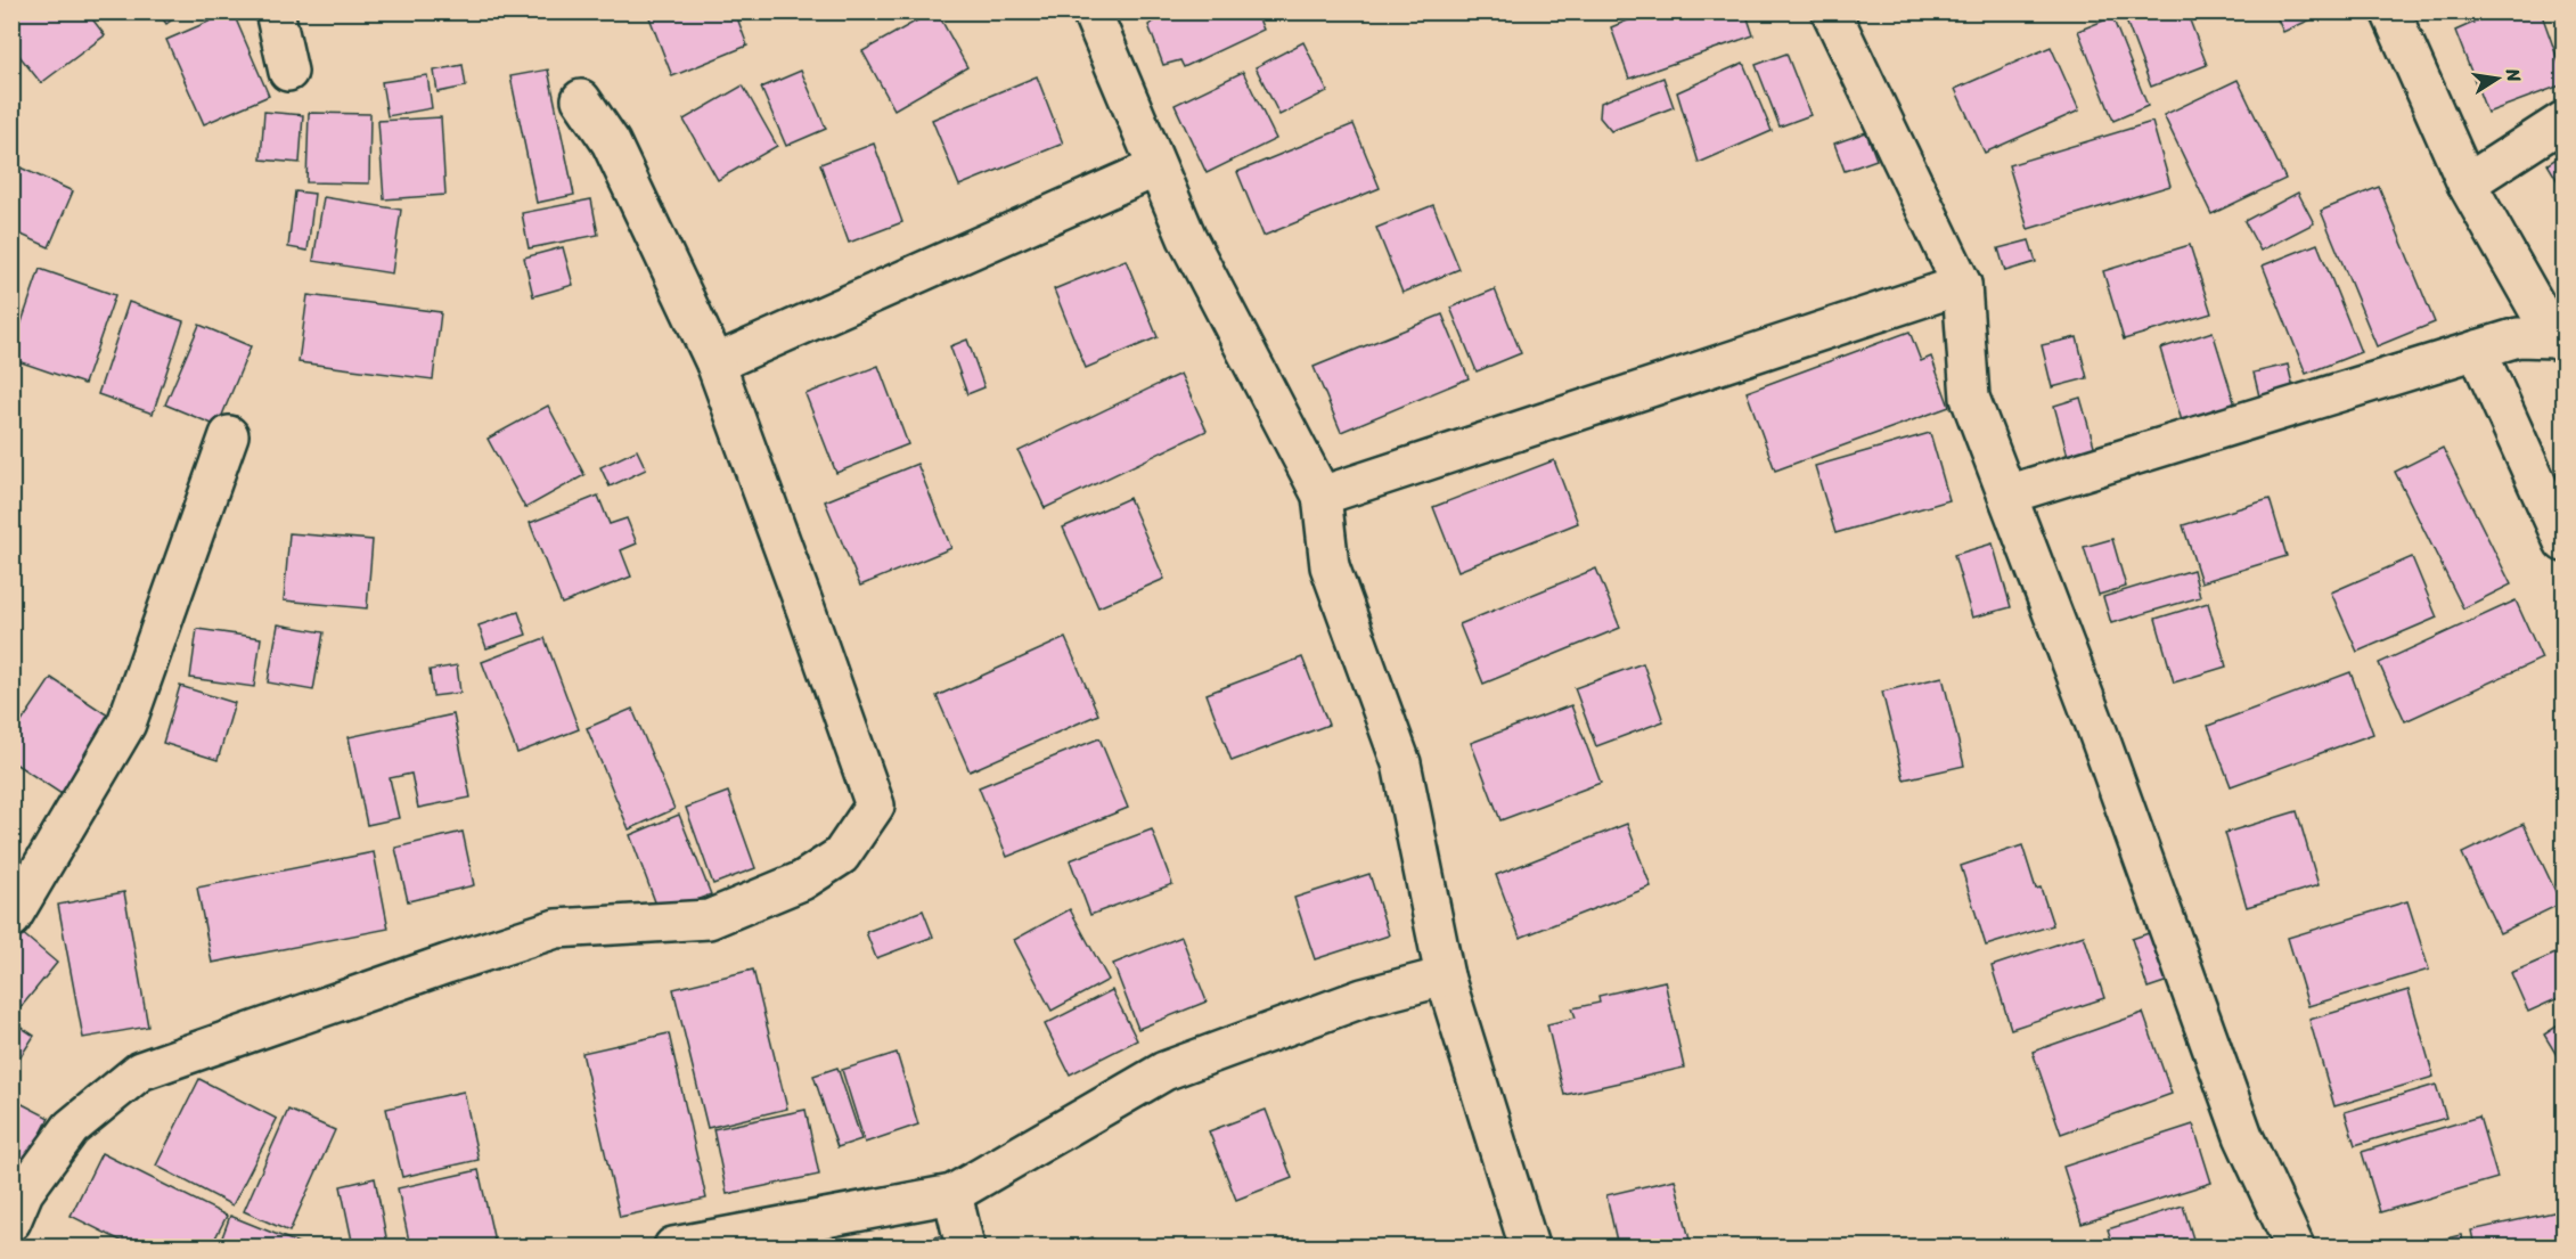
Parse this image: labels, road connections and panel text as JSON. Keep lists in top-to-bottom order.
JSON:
{
  "north": "right"
}
